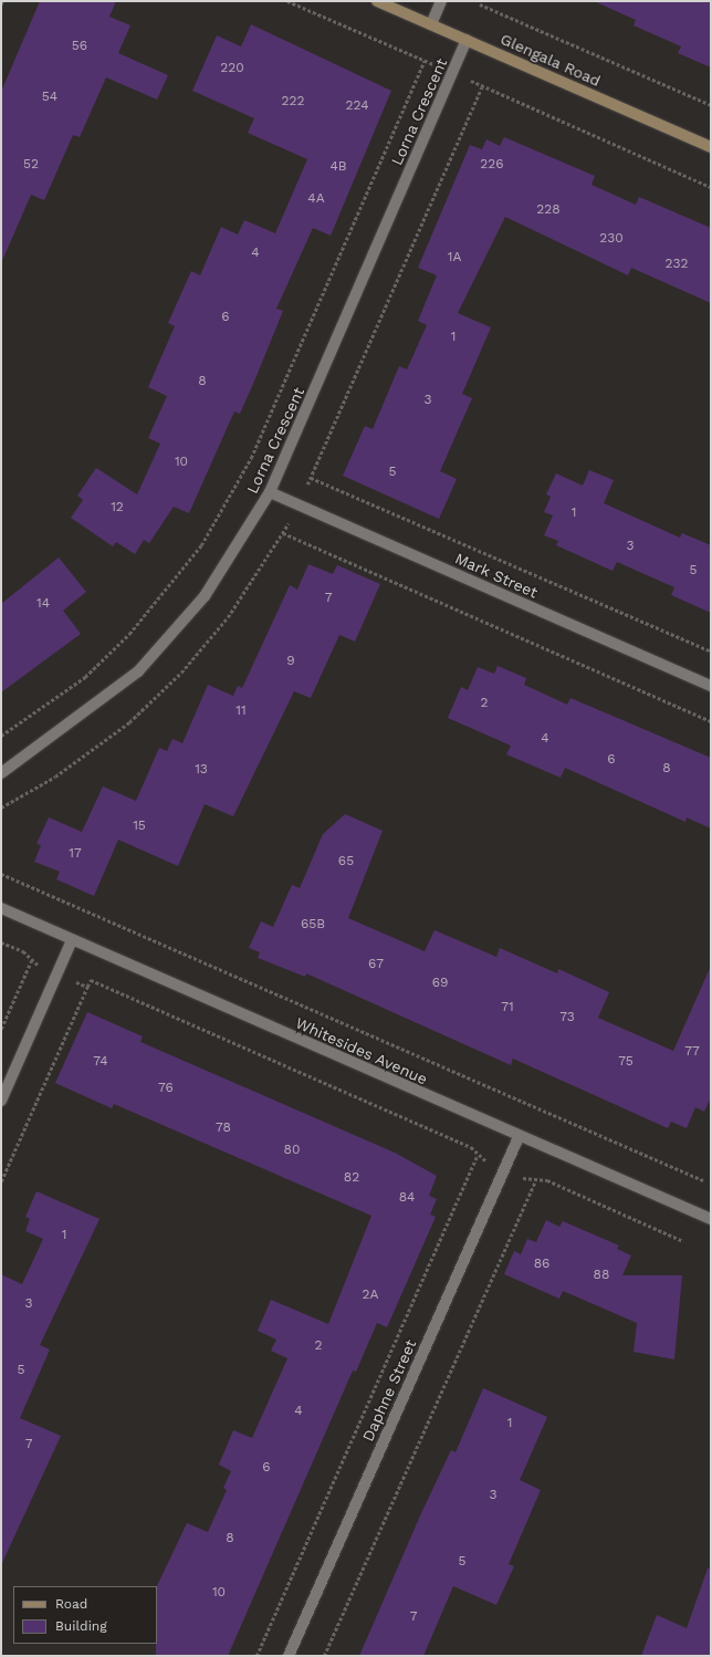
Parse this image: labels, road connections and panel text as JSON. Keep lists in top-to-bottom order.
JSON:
{
  "streets": {
    "street": [
      "Glengala Road",
      "Lorna Crescent",
      "Mark Street",
      "Whitesides Avenue",
      "Daphne Street"
    ]
  },
  "crossings": [
    ["Glengala Road", "Lorna Crescent"],
    ["Lorna Crescent", "Mark Street"],
    ["Whitesides Avenue", "Daphne Street"]
  ],
  "house_numbers": [
    "56",
    "220",
    "54",
    "222",
    "224",
    "52",
    "226",
    "4B",
    "4A",
    "228",
    "230",
    "4",
    "1A",
    "232",
    "6",
    "1",
    "8",
    "3",
    "10",
    "5",
    "12",
    "1",
    "3",
    "5",
    "7",
    "14",
    "9",
    "2",
    "11",
    "4",
    "6",
    "8",
    "13",
    "15",
    "17",
    "65",
    "65B",
    "67",
    "69",
    "71",
    "73",
    "77",
    "74",
    "75",
    "76",
    "78",
    "80",
    "82",
    "84",
    "1",
    "86",
    "88",
    "2A",
    "3",
    "2",
    "5",
    "4",
    "1",
    "7",
    "6",
    "3",
    "8",
    "5",
    "10",
    "7"
  ],
  "legend": ["Road", "Building"]
}
